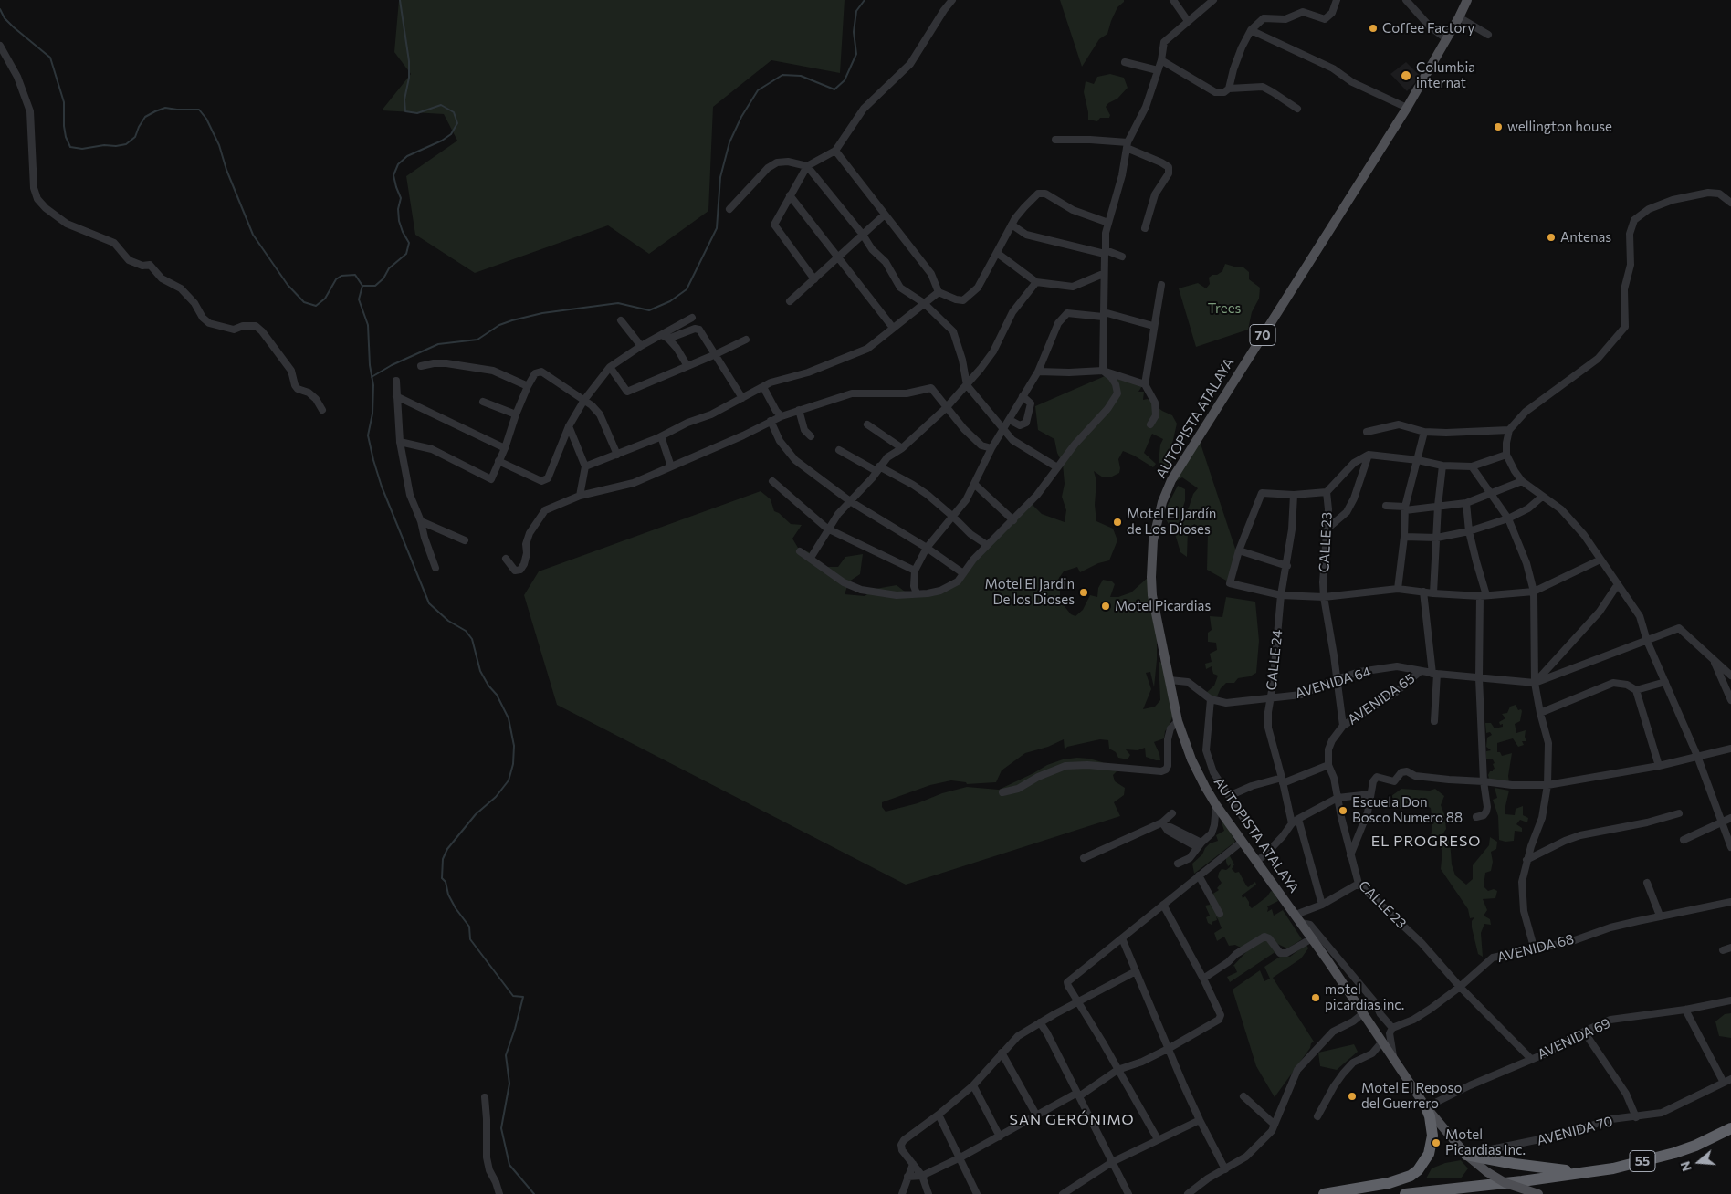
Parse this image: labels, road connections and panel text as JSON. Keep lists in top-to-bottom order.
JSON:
{
  "streets": {
    "highway": ["55"],
    "main road": ["70", "AUTOPISTA ATALAYA"],
    "street": [
      "CALLE 23",
      "CALLE 24",
      "AVENIDA 64",
      "AVENIDA 65",
      "AVENIDA 68",
      "AVENIDA 69",
      "AVENIDA 70"
    ]
  },
  "crossings": [
    ["70", "AUTOPISTA ATALAYA"],
    ["70", "AVENIDA 69"],
    ["70", "AVENIDA 70"],
    ["AUTOPISTA ATALAYA", "AVENIDA 64"],
    ["AUTOPISTA ATALAYA", "AVENIDA 69"],
    ["CALLE 23", "AVENIDA 64"],
    ["CALLE 23", "AVENIDA 65"],
    ["CALLE 23", "AVENIDA 68"],
    ["CALLE 23", "AVENIDA 69"],
    ["CALLE 24", "AVENIDA 64"],
    ["AVENIDA 64", "AVENIDA 65"]
  ],
  "districts": ["EL PROGRESO", "SAN GERÓNIMO"],
  "parks": ["Trees"],
  "places": [
    "Coffee Factory",
    "Columbia internat",
    "wellington house",
    "Antenas",
    "Motel El Jardín de Los Dioses",
    "Motel El Jardin De los Dioses",
    "Motel Picardias",
    "Escuela Don Bosco Numero 88",
    "motel picardias inc.",
    "Motel El Reposo del Guerrero",
    "Motel Picardias Inc."
  ],
  "north": "left"
}
